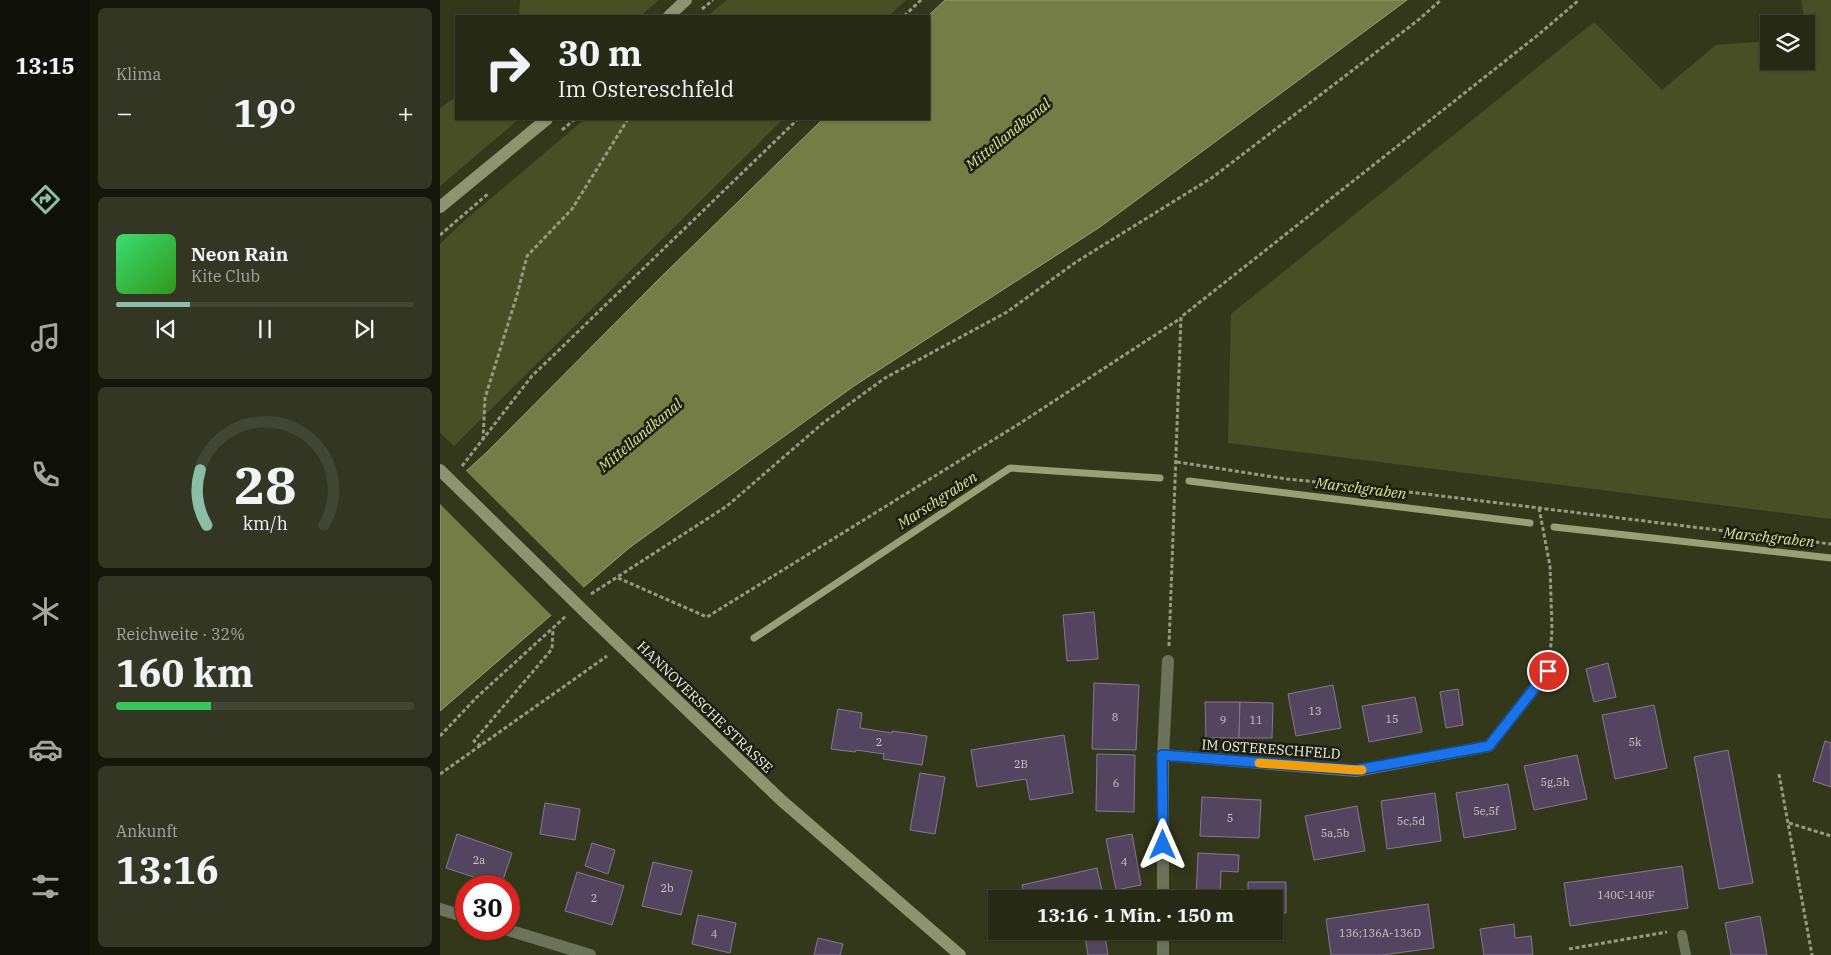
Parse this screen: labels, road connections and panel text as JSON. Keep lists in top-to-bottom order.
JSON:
{
  "streets": {
    "main road": ["HANNOVERSCHE STRASSE"],
    "street": ["IM OSTERESCHFELD"]
  },
  "water": ["Mittellandkanal", "Marschgraben"],
  "house_numbers": [
    "13",
    "8",
    "15",
    "9",
    "11",
    "2",
    "5k",
    "2B",
    "5g,5h",
    "6",
    "5e,5f",
    "5",
    "5c,5d",
    "5a,5b",
    "2a",
    "4",
    "2b",
    "140C-140F",
    "2",
    "136;136A-136D",
    "4"
  ],
  "page": {
    "tabs": "13:15",
    "tile": [
      "Klima",
      ["Reichweite · 32%", "160 km"],
      ["Ankunft", "13:16"]
    ],
    "turn": ["30 m", "Im Ostereschfeld"],
    "heat": ["−", "19°", "+"],
    "song": ["Neon Rain", "Kite Club"],
    "limit": "30",
    "trip": "13:16 · 1 Min. · 150 m",
    "gauge": ["28", "km/h"]
  }
}
